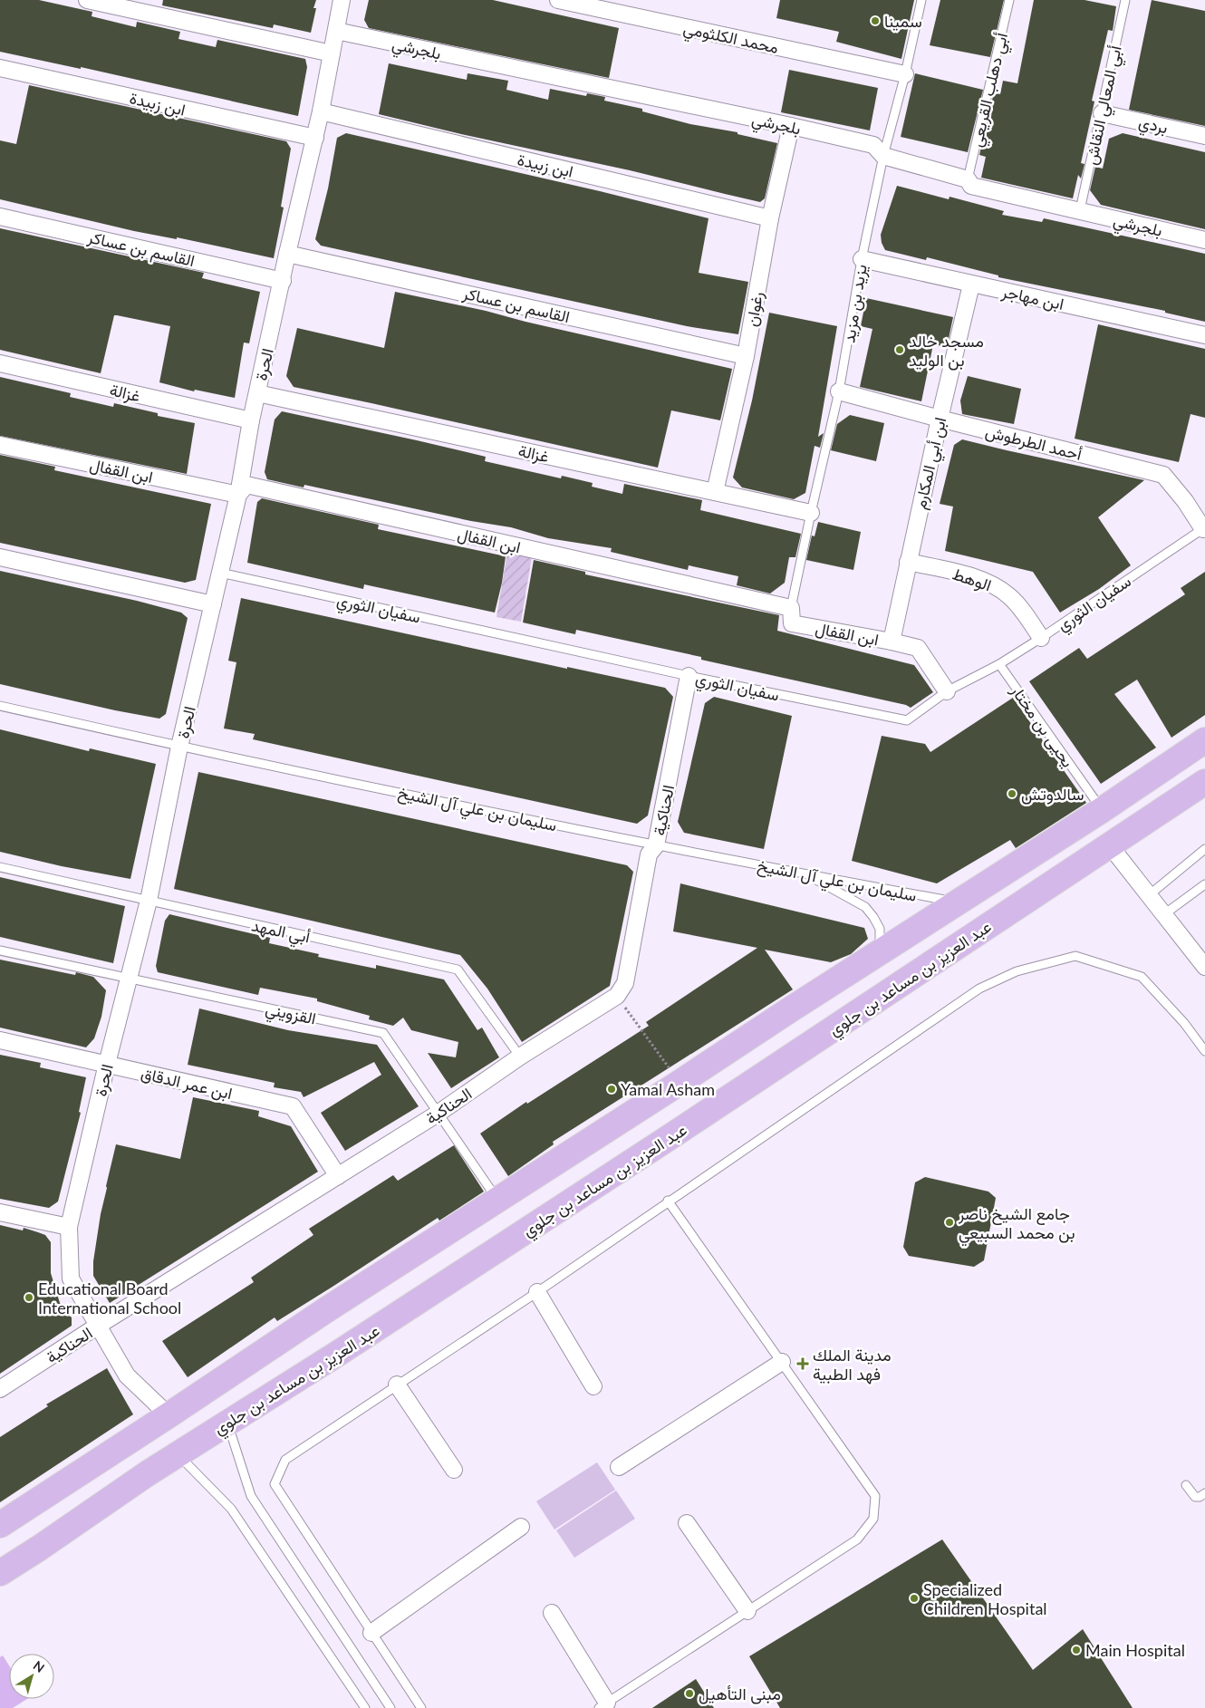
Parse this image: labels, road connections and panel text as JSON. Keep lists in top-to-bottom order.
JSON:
{
  "streets": {
    "main road": ["عبد العزيز بن مساعد بن جلوي"],
    "street": [
      "محمد الكلثومي",
      "بلجرشي",
      "ابن زبيدة",
      "بردي",
      "القاسم بن عساكر",
      "ابن مهاجر",
      "رغوان",
      "الحرة",
      "غزالة",
      "أحمد الطرطوش",
      "ابن أبي المكارم",
      "ابن القفال",
      "الوهط",
      "الحناكية",
      "ابن عمر الدقاق"
    ],
    "lane": [
      "أبي دهلب القريعي",
      "أبي المعالي النقاش",
      "يزيد بن مزيد",
      "سفيان الثوري",
      "يحيى بن مختار",
      "سليمان بن علي آل الشيخ",
      "أبي المهد",
      "القزويني"
    ]
  },
  "crossings": [
    ["محمد الكلثومي", "يزيد بن مزيد"],
    ["بلجرشي", "أبي دهلب القريعي"],
    ["بلجرشي", "أبي المعالي النقاش"],
    ["بلجرشي", "يزيد بن مزيد"],
    ["بلجرشي", "رغوان"],
    ["بلجرشي", "الحرة"],
    ["ابن زبيدة", "رغوان"],
    ["ابن زبيدة", "الحرة"],
    ["أبي المعالي النقاش", "بردي"],
    ["القاسم بن عساكر", "رغوان"],
    ["القاسم بن عساكر", "الحرة"],
    ["ابن مهاجر", "يزيد بن مزيد"],
    ["ابن مهاجر", "ابن أبي المكارم"],
    ["يزيد بن مزيد", "غزالة"],
    ["يزيد بن مزيد", "أحمد الطرطوش"],
    ["يزيد بن مزيد", "ابن القفال"],
    ["رغوان", "غزالة"],
    ["الحرة", "غزالة"],
    ["الحرة", "ابن القفال"],
    ["الحرة", "سفيان الثوري"],
    ["الحرة", "سليمان بن علي آل الشيخ"],
    ["الحرة", "الحناكية"],
    ["الحرة", "أبي المهد"],
    ["الحرة", "القزويني"],
    ["الحرة", "ابن عمر الدقاق"],
    ["أحمد الطرطوش", "ابن أبي المكارم"],
    ["أحمد الطرطوش", "سفيان الثوري"],
    ["ابن أبي المكارم", "ابن القفال"],
    ["ابن أبي المكارم", "الوهط"],
    ["ابن القفال", "سفيان الثوري"],
    ["الوهط", "سفيان الثوري"],
    ["سفيان الثوري", "يحيى بن مختار"],
    ["سفيان الثوري", "الحناكية"],
    ["سليمان بن علي آل الشيخ", "الحناكية"],
    ["الحناكية", "أبي المهد"],
    ["الحناكية", "القزويني"],
    ["الحناكية", "ابن عمر الدقاق"]
  ],
  "places": {
    "other": [
      "سمينا",
      "مسجد خالد بن الوليد",
      "سالدوتش",
      "Yamal Asham",
      "جامع الشيخ ناصر بن محمد السبيعي",
      "Educational Board International School",
      "Specialized Children Hospital",
      "Main Hospital",
      "مبنى التأهيل"
    ],
    "health": ["مدينة الملك فهد الطبية"]
  },
  "north": "top right"
}
